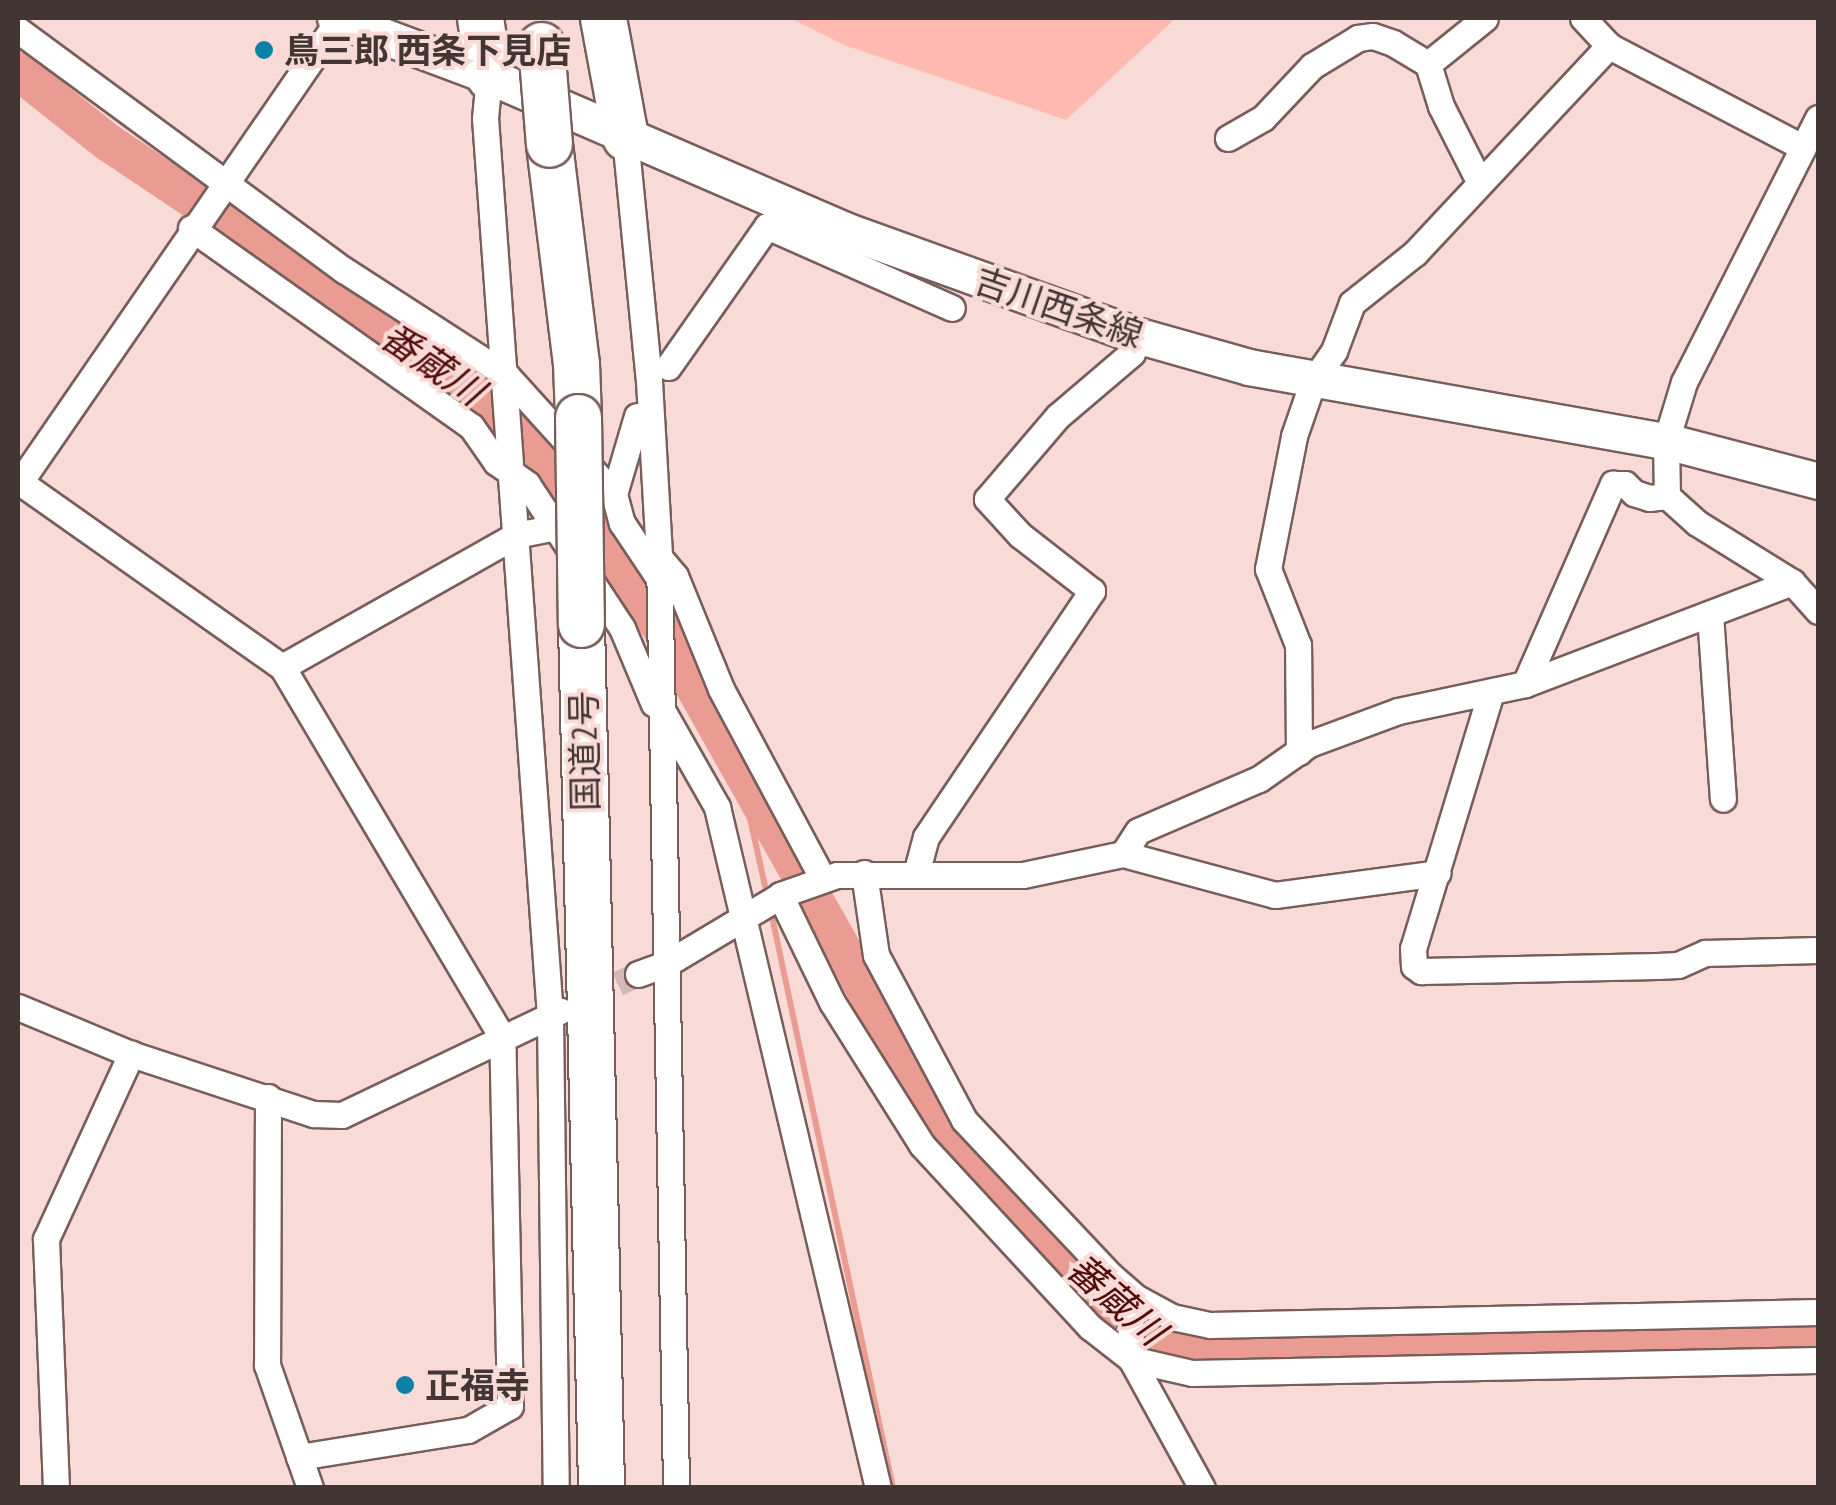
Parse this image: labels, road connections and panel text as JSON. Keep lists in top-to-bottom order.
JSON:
{
  "streets": {
    "highway": ["国道2号"],
    "main road": ["吉川西条線"]
  },
  "water": ["番蔵川", "蕃蔵川"],
  "places": ["鳥三郎 西条下見店", "正福寺"]
}
